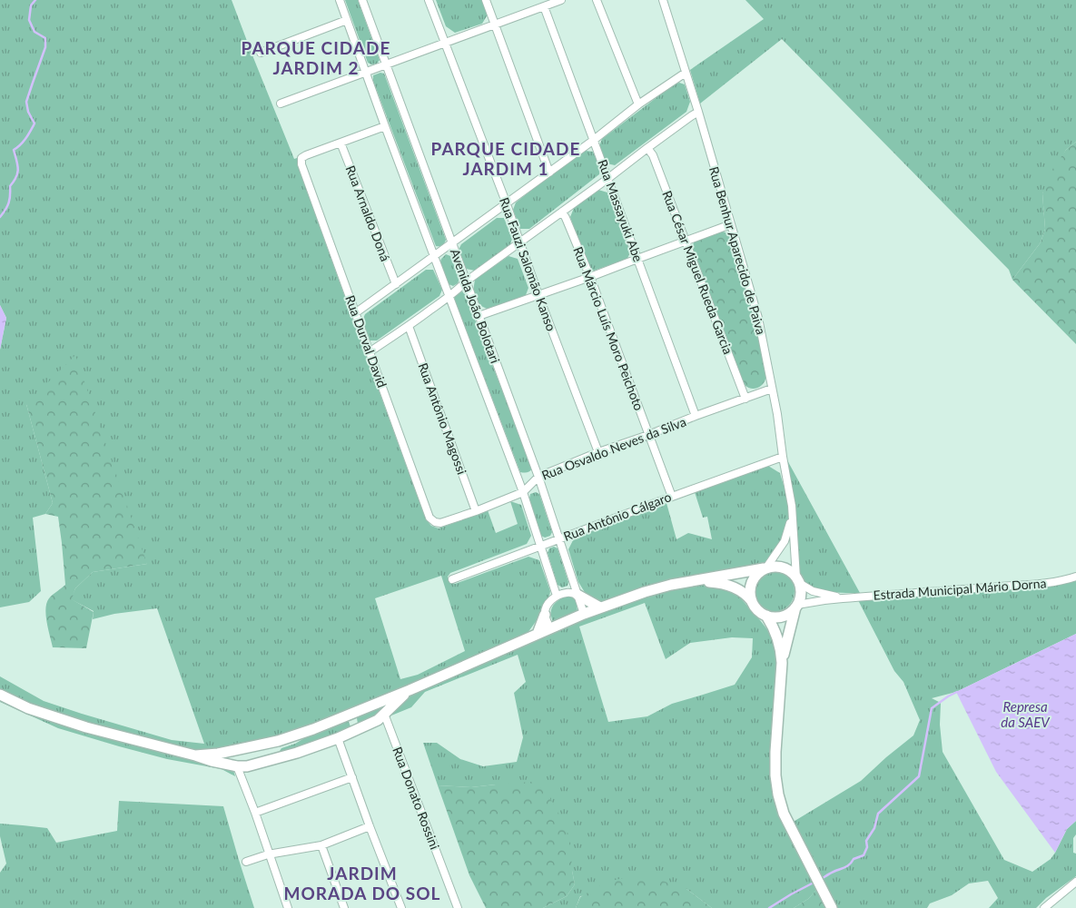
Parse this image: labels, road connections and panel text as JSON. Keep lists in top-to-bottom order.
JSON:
{
  "streets": {
    "street": [
      "Rua Massayuki Abe",
      "Rua Arnaldo Doná",
      "Rua Benhur Aparecido de Paiva",
      "Rua Fauzi Salomão Kanso",
      "Rua César Miguel Rueda Garcia",
      "Avenida João Bolotari",
      "Rua Márcio Luís Moro Peichoto",
      "Rua Durval David",
      "Rua Antônio Magossi",
      "Rua Osvaldo Neves da Silva",
      "Rua Antônio Cálgaro",
      "Estrada Municipal Mário Dorna",
      "Rua Donato Rossini"
    ]
  },
  "crossings": [
    ["Rua Massayuki Abe", "Rua Osvaldo Neves da Silva"],
    ["Rua Arnaldo Doná", "Rua Durval David"],
    ["Rua Benhur Aparecido de Paiva", "Rua Osvaldo Neves da Silva"],
    ["Rua Benhur Aparecido de Paiva", "Rua Antônio Cálgaro"],
    ["Rua Fauzi Salomão Kanso", "Rua Osvaldo Neves da Silva"],
    ["Rua César Miguel Rueda Garcia", "Rua Osvaldo Neves da Silva"],
    ["Avenida João Bolotari", "Rua Osvaldo Neves da Silva"],
    ["Avenida João Bolotari", "Rua Antônio Cálgaro"],
    ["Rua Márcio Luís Moro Peichoto", "Rua Osvaldo Neves da Silva"],
    ["Rua Márcio Luís Moro Peichoto", "Rua Antônio Cálgaro"],
    ["Rua Durval David", "Rua Osvaldo Neves da Silva"],
    ["Rua Antônio Magossi", "Rua Osvaldo Neves da Silva"]
  ],
  "districts": ["PARQUE CIDADE JARDIM 2", "PARQUE CIDADE JARDIM 1", "JARDIM MORADA DO SOL"],
  "water": ["Represa da SAEV"]
}
